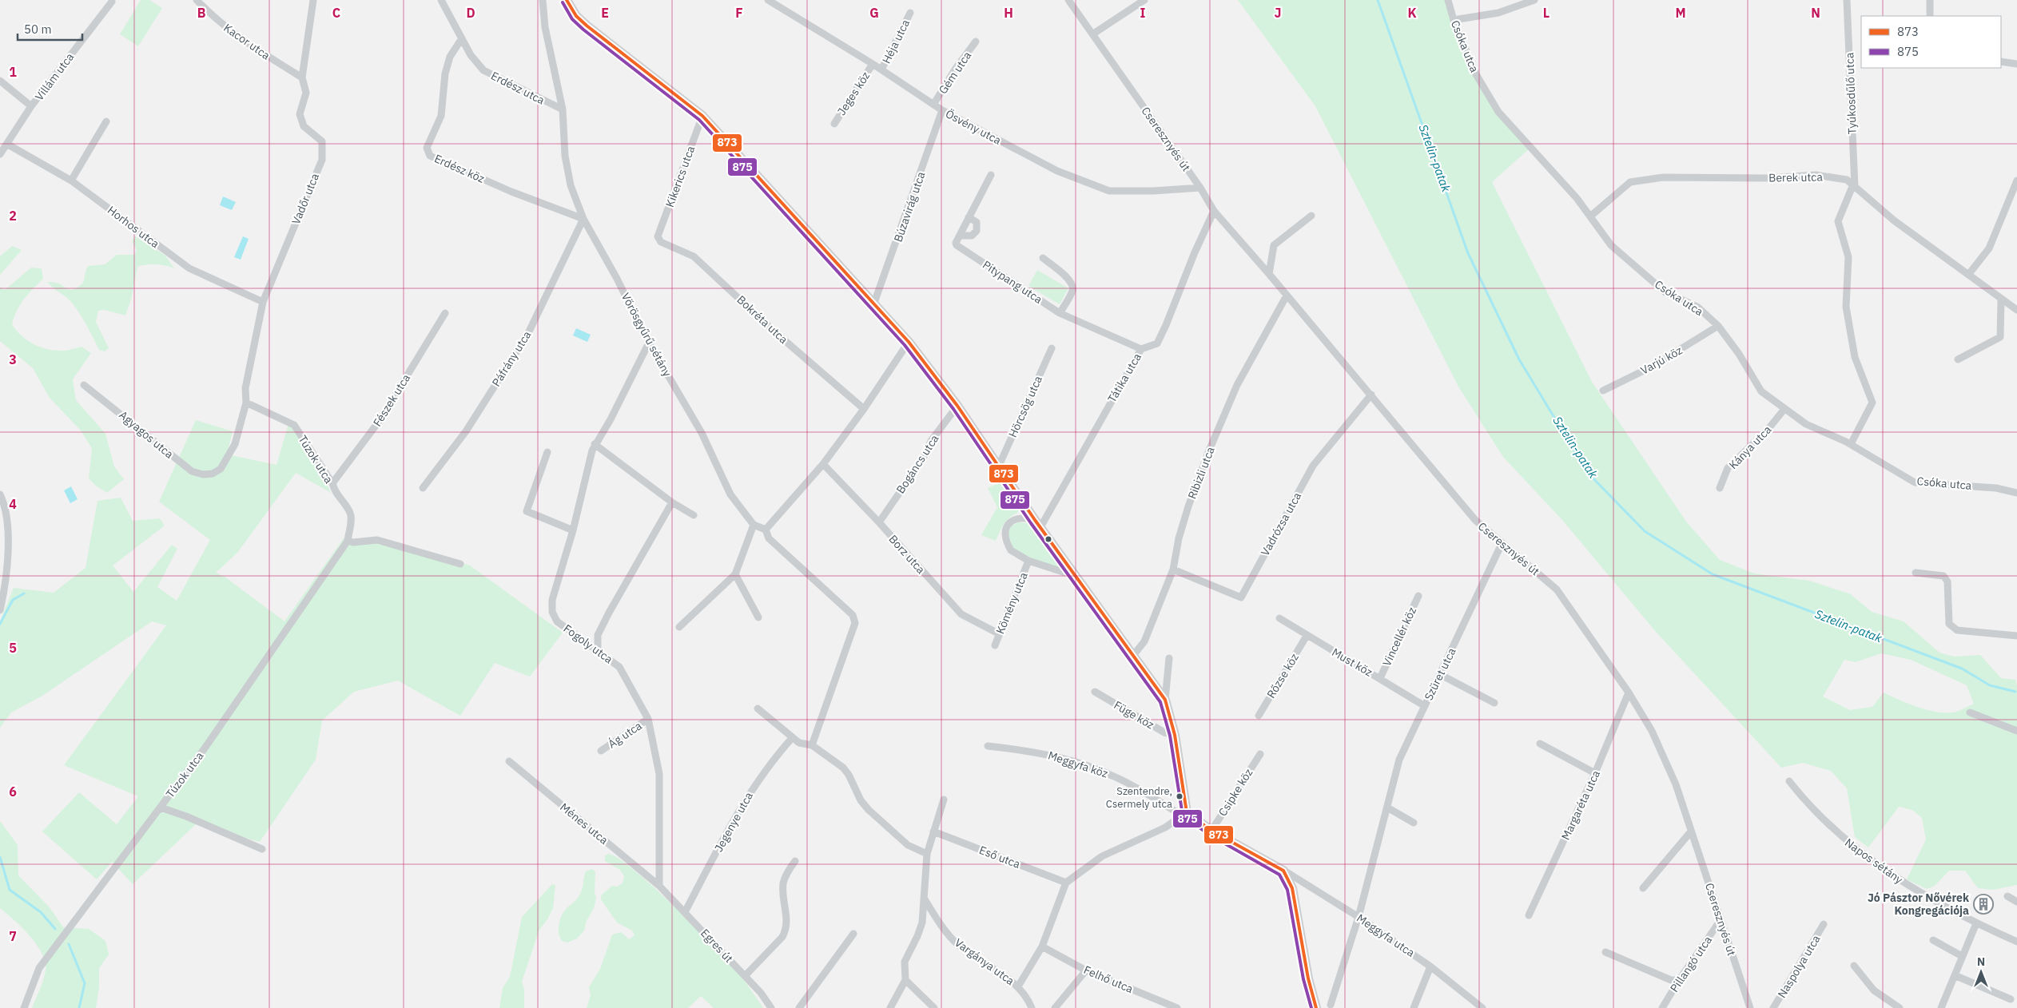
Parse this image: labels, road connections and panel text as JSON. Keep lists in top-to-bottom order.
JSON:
{
  "streets": {
    "street": [
      "Kacor utca",
      "Héja utca",
      "Csóka utca",
      "Gém utca",
      "Villám utca",
      "Erdész utca",
      "Jeges köz",
      "Tyúkosdűlő utca",
      "Ösvény utca",
      "Cseresznyés út",
      "Erdész köz",
      "Kikerics utca",
      "Berek utca",
      "Vadőr utca",
      "Búzavirág utca",
      "Horhos utca",
      "Pitypang utca",
      "Bokréta utca",
      "Vörösgyűrű sétány",
      "Páfrány utca",
      "Varjú köz",
      "Tátika utca",
      "Fészek utca",
      "Hörcsög utca",
      "Agyagos utca",
      "Kánya utca",
      "Túzok utca",
      "Bogáncs utca",
      "Ribizli utca",
      "Vadrózsa utca",
      "Borz utca",
      "Kömény utca",
      "Vincellér köz",
      "Fogoly utca",
      "Must köz",
      "Szüret utca",
      "Rőzse köz",
      "Füge köz",
      "Ág utca",
      "Meggyfa köz",
      "Csipke köz",
      "Margaréta utca",
      "Jegenye utca",
      "Ménes utca",
      "Eső utca",
      "Napos sétány",
      "Meggyfa utca",
      "Egres út",
      "Vargánya utca",
      "Pillangó utca",
      "Naspolya utca",
      "Felhő utca"
    ]
  },
  "crossings": [
    ["Kacor utca", "Vadőr utca"],
    ["Héja utca", "Ösvény utca"],
    ["Csóka utca", "Tyúkosdűlő utca"],
    ["Csóka utca", "Berek utca"],
    ["Csóka utca", "Varjú köz"],
    ["Csóka utca", "Kánya utca"],
    ["Gém utca", "Ösvény utca"],
    ["Villám utca", "Horhos utca"],
    ["Erdész utca", "Erdész köz"],
    ["Erdész utca", "Vörösgyűrű sétány"],
    ["Jeges köz", "Ösvény utca"],
    ["Tyúkosdűlő utca", "Berek utca"],
    ["Ösvény utca", "Cseresznyés út"],
    ["Ösvény utca", "Búzavirág utca"],
    ["Cseresznyés út", "Tátika utca"],
    ["Cseresznyés út", "Ribizli utca"],
    ["Cseresznyés út", "Vadrózsa utca"],
    ["Cseresznyés út", "Szüret utca"],
    ["Cseresznyés út", "Margaréta utca"],
    ["Cseresznyés út", "Pillangó utca"],
    ["Erdész köz", "Vörösgyűrű sétány"],
    ["Erdész köz", "Páfrány utca"],
    ["Kikerics utca", "Bokréta utca"],
    ["Vadőr utca", "Horhos utca"],
    ["Vadőr utca", "Agyagos utca"],
    ["Vadőr utca", "Túzok utca"],
    ["Pitypang utca", "Tátika utca"],
    ["Vörösgyűrű sétány", "Páfrány utca"],
    ["Vörösgyűrű sétány", "Fogoly utca"],
    ["Fészek utca", "Túzok utca"],
    ["Bogáncs utca", "Borz utca"],
    ["Ribizli utca", "Vadrózsa utca"],
    ["Borz utca", "Kömény utca"],
    ["Vincellér köz", "Must köz"],
    ["Fogoly utca", "Ág utca"],
    ["Fogoly utca", "Ménes utca"],
    ["Fogoly utca", "Egres út"],
    ["Must köz", "Szüret utca"],
    ["Must köz", "Rőzse köz"],
    ["Szüret utca", "Meggyfa utca"],
    ["Jegenye utca", "Egres út"],
    ["Ménes utca", "Egres út"]
  ],
  "water": ["Sztelin-patak"],
  "places": {
    "other": ["Szentendre, Csermely utca"],
    "building": ["Jó Pásztor Nővérek Kongregációja"]
  },
  "lines": ["transit line 873", "transit line 875"],
  "legend": ["873", "875"],
  "scale_bar": "50 m",
  "north": "top",
  "grid": {
    "columns": [
      "B",
      "C",
      "D",
      "E",
      "F",
      "G",
      "H",
      "I",
      "J",
      "K",
      "L",
      "M",
      "N"
    ],
    "rows": [
      "1",
      "2",
      "3",
      "4",
      "5",
      "6",
      "7"
    ]
  }
}
